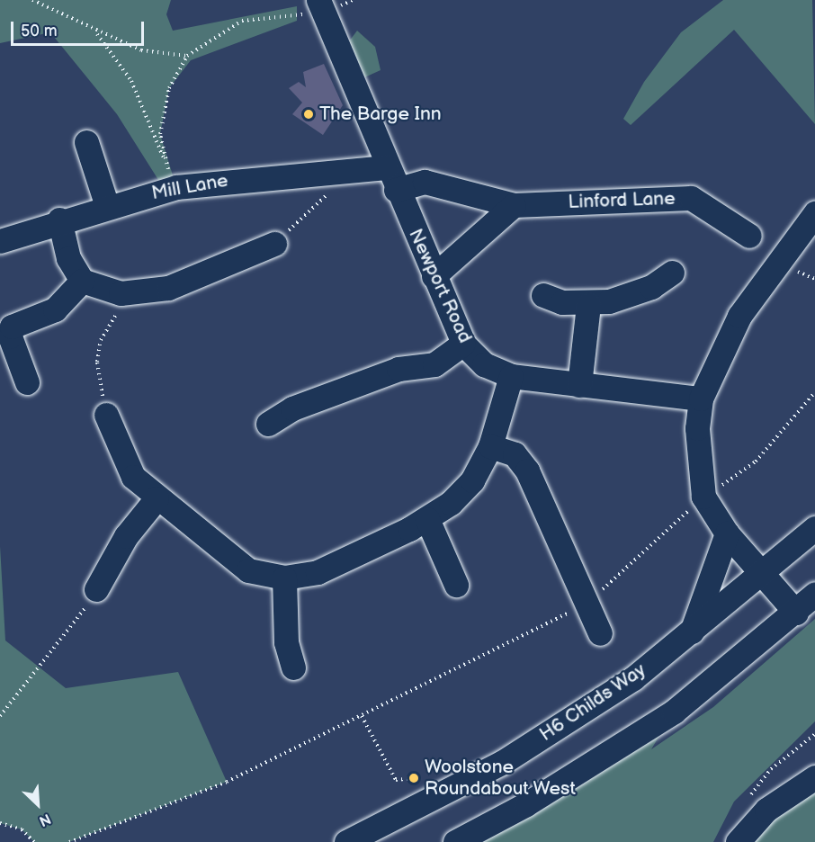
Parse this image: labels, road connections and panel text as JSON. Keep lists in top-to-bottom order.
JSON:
{
  "streets": {
    "street": [
      "Mill Lane",
      "Linford Lane",
      "Newport Road",
      "H6 Childs Way"
    ]
  },
  "crossings": [
    ["Mill Lane", "Newport Road"],
    ["Linford Lane", "Newport Road"]
  ],
  "places": ["The Barge Inn", "Woolstone Roundabout West"],
  "scale_bar": "50 m",
  "north": "bottom right"
}
